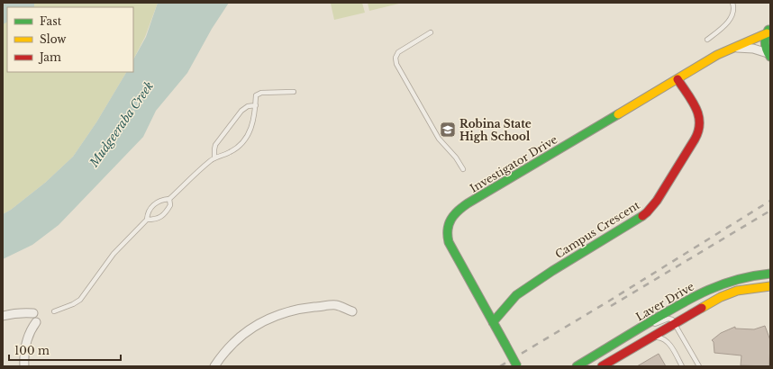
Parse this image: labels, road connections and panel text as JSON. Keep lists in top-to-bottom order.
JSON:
{
  "streets": {
    "street": ["Investigator Drive", "Campus Crescent", "Laver Drive"]
  },
  "crossings": [
    ["Investigator Drive", "Campus Crescent"]
  ],
  "water": ["Mudgeeraba Creek"],
  "places": {
    "school or university": ["Robina State High School"]
  },
  "legend": ["Fast", "Slow", "Jam"],
  "scale_bar": "100 m"
}
